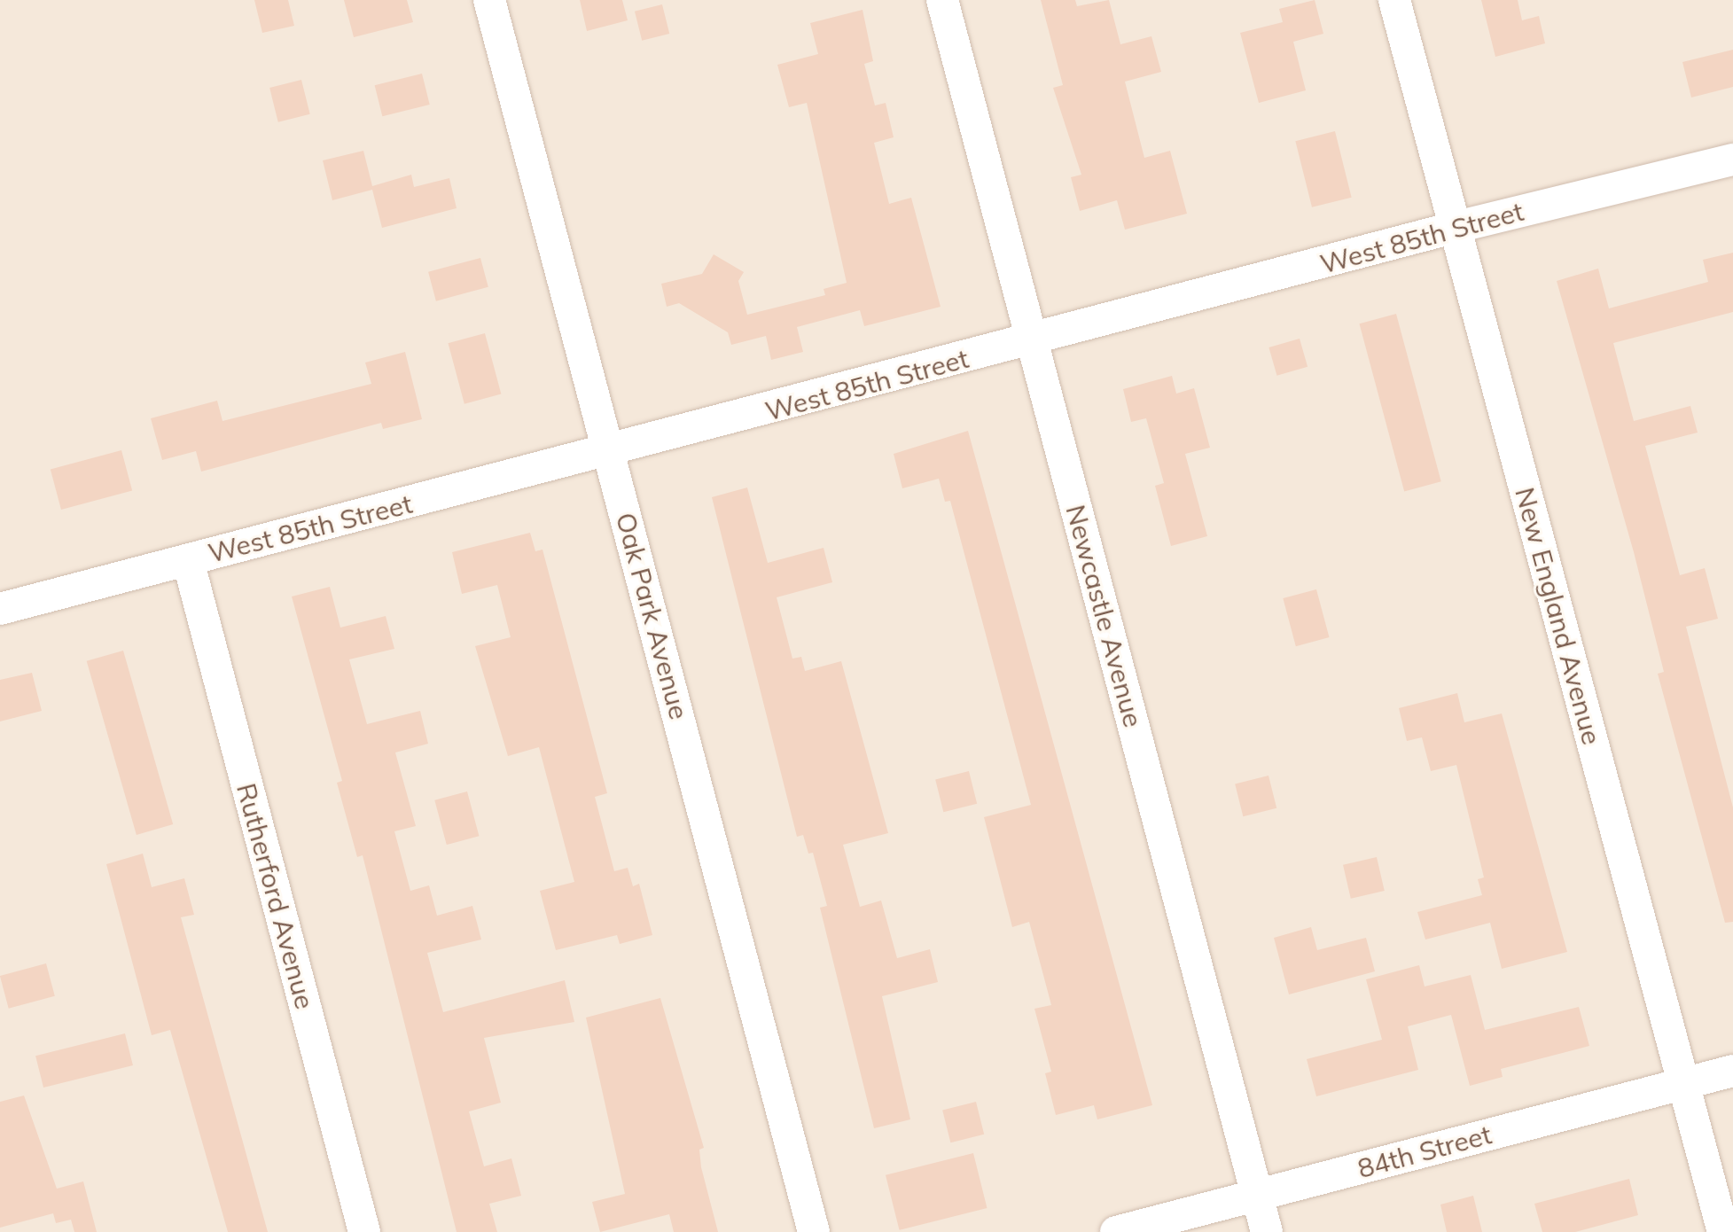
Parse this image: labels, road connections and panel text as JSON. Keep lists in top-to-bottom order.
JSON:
{
  "streets": {
    "street": [
      "West 85th Street",
      "Oak Park Avenue",
      "Newcastle Avenue",
      "New England Avenue",
      "Rutherford Avenue",
      "84th Street"
    ]
  },
  "crossings": [
    ["West 85th Street", "Oak Park Avenue"],
    ["West 85th Street", "Newcastle Avenue"],
    ["West 85th Street", "New England Avenue"],
    ["West 85th Street", "Rutherford Avenue"],
    ["Newcastle Avenue", "84th Street"],
    ["New England Avenue", "84th Street"]
  ]
}
